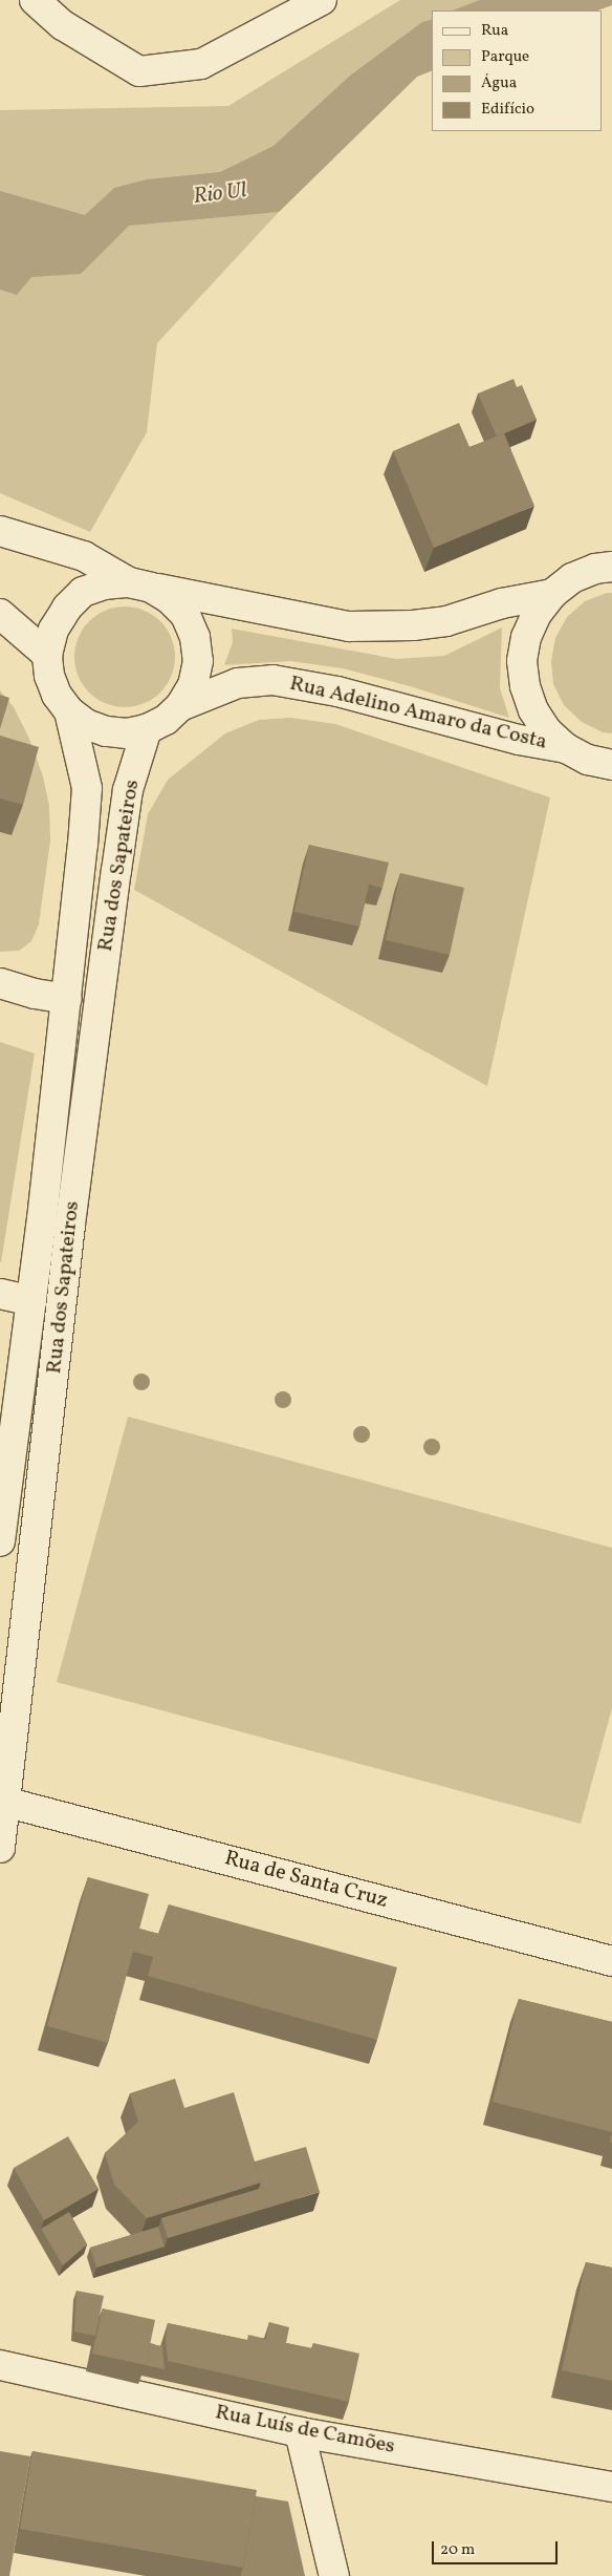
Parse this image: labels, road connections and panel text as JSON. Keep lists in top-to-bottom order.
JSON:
{
  "streets": {
    "street": [
      "Rua Adelino Amaro da Costa",
      "Rua dos Sapateiros",
      "Rua de Santa Cruz",
      "Rua Luís de Camões"
    ]
  },
  "crossings": [
    ["Rua Adelino Amaro da Costa", "Rua dos Sapateiros"],
    ["Rua dos Sapateiros", "Rua de Santa Cruz"]
  ],
  "water": ["Rio Ul"],
  "legend": [
    "Rua",
    "Parque",
    "Água",
    "Edifício"
  ],
  "scale_bar": "20 m"
}
